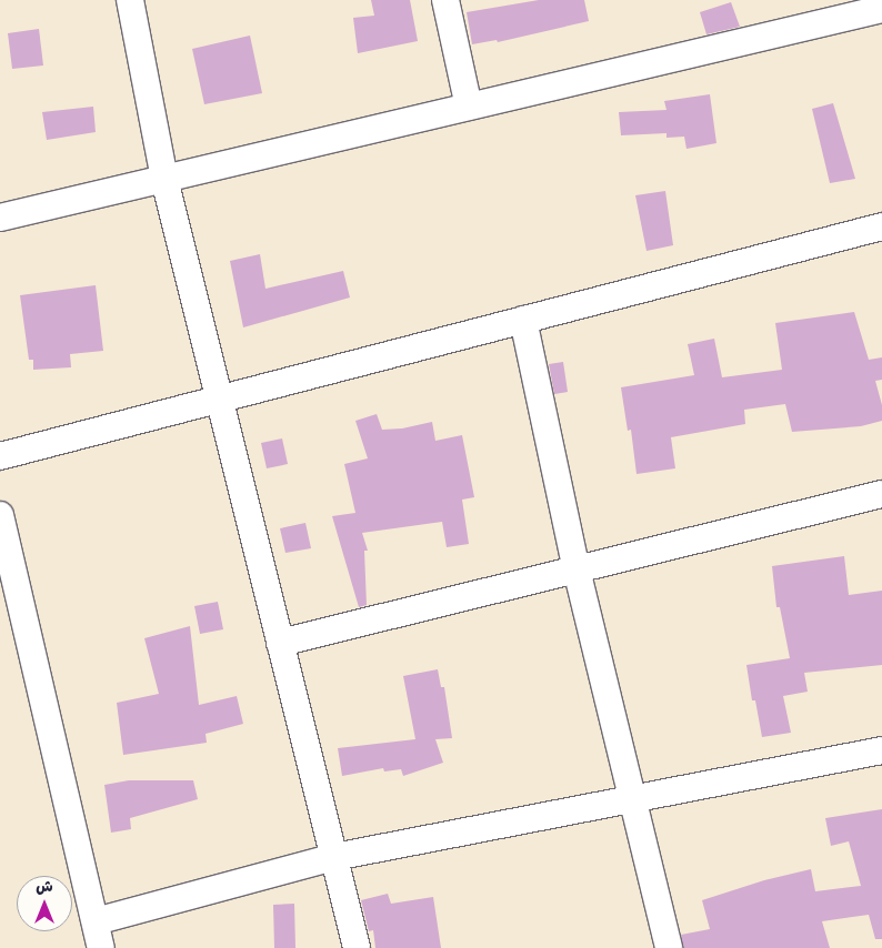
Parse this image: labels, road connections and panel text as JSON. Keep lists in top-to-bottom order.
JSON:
{
  "north": "top"
}
